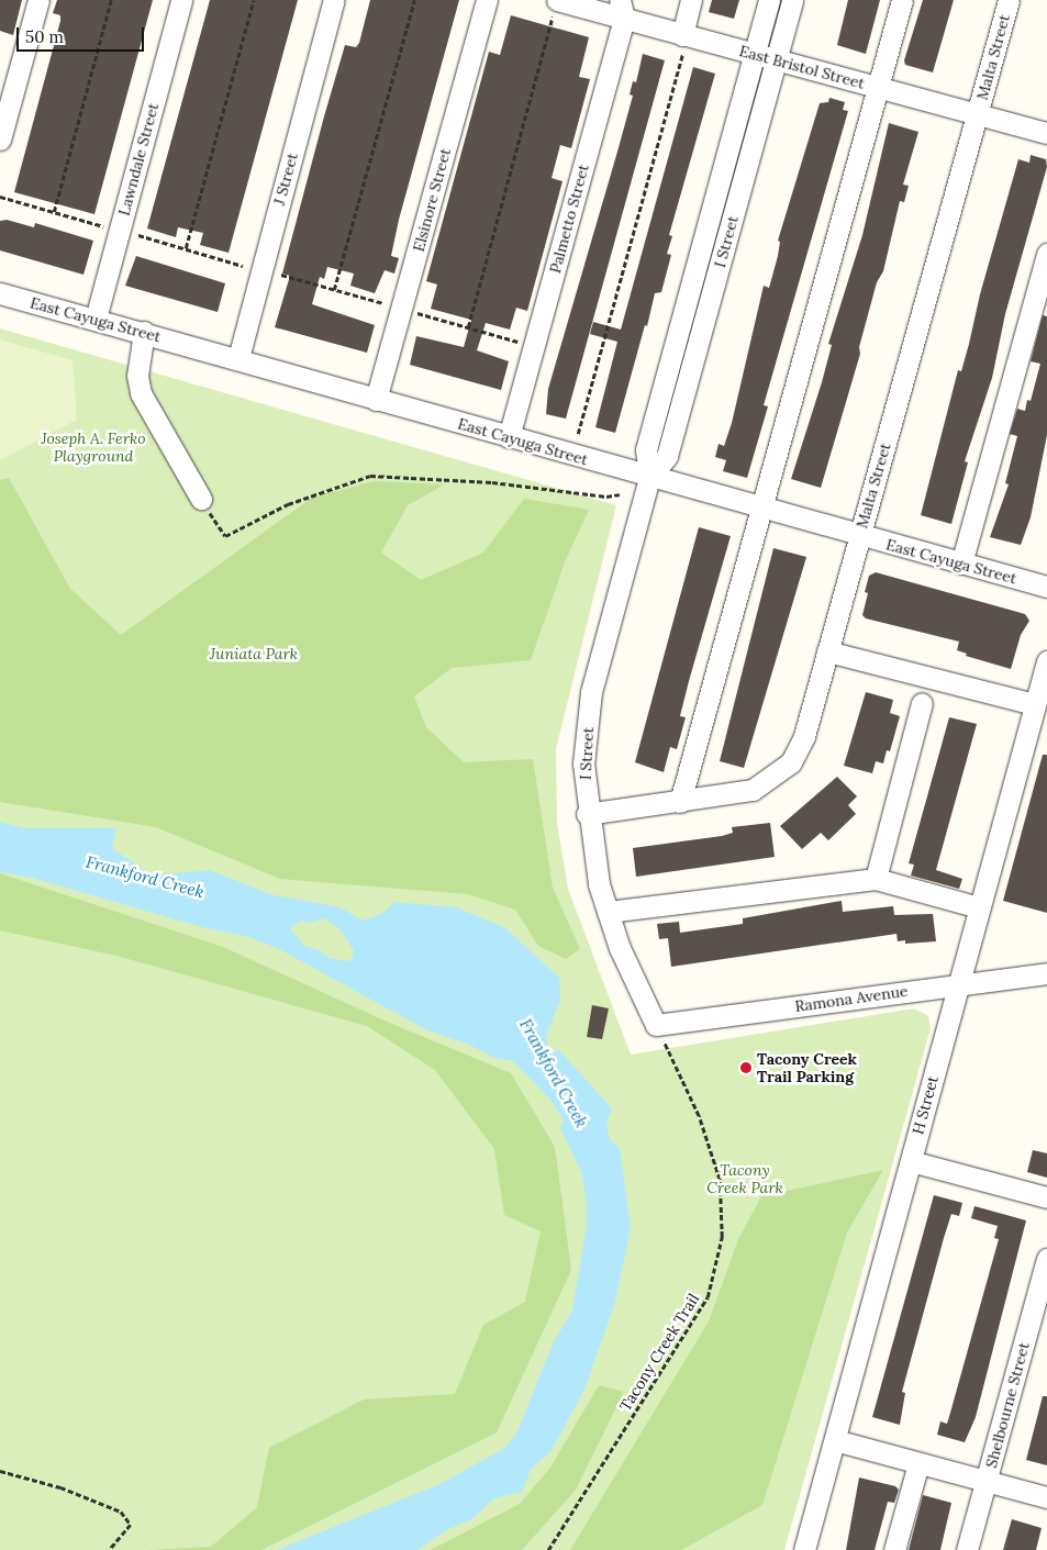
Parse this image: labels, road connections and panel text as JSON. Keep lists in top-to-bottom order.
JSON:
{
  "streets": {
    "street": [
      "Malta Street",
      "East Bristol Street",
      "Lawndale Street",
      "J Street",
      "Elsinore Street",
      "Palmetto Street",
      "I Street",
      "East Cayuga Street",
      "Ramona Avenue",
      "H Street",
      "Shelbourne Street"
    ],
    "path": ["Tacony Creek Trail"]
  },
  "crossings": [
    ["Malta Street", "East Bristol Street"],
    ["Malta Street", "I Street"],
    ["Malta Street", "East Cayuga Street"],
    ["East Bristol Street", "Palmetto Street"],
    ["East Bristol Street", "I Street"],
    ["Lawndale Street", "East Cayuga Street"],
    ["J Street", "East Cayuga Street"],
    ["Elsinore Street", "East Cayuga Street"],
    ["Palmetto Street", "East Cayuga Street"],
    ["I Street", "East Cayuga Street"],
    ["I Street", "Ramona Avenue"],
    ["I Street", "Tacony Creek Trail"],
    ["Ramona Avenue", "H Street"],
    ["Ramona Avenue", "Tacony Creek Trail"]
  ],
  "water": ["Frankford Creek"],
  "parks": ["Joseph A. Ferko Playground", "Juniata Park", "Tacony Creek Park"],
  "places": ["Tacony Creek Trail Parking"],
  "scale_bar": "50 m"
}
